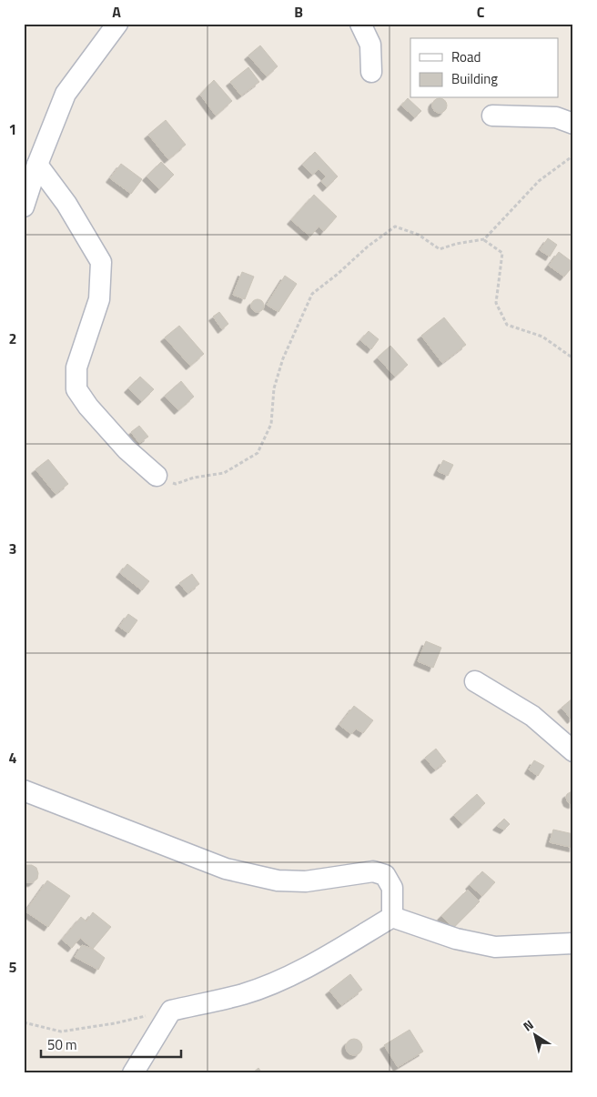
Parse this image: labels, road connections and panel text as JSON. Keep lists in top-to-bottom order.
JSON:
{
  "legend": ["Road", "Building"],
  "scale_bar": "50 m",
  "north": "top left",
  "grid": {
    "columns": ["A", "B", "C"],
    "rows": [
      "1",
      "2",
      "3",
      "4",
      "5"
    ]
  }
}
